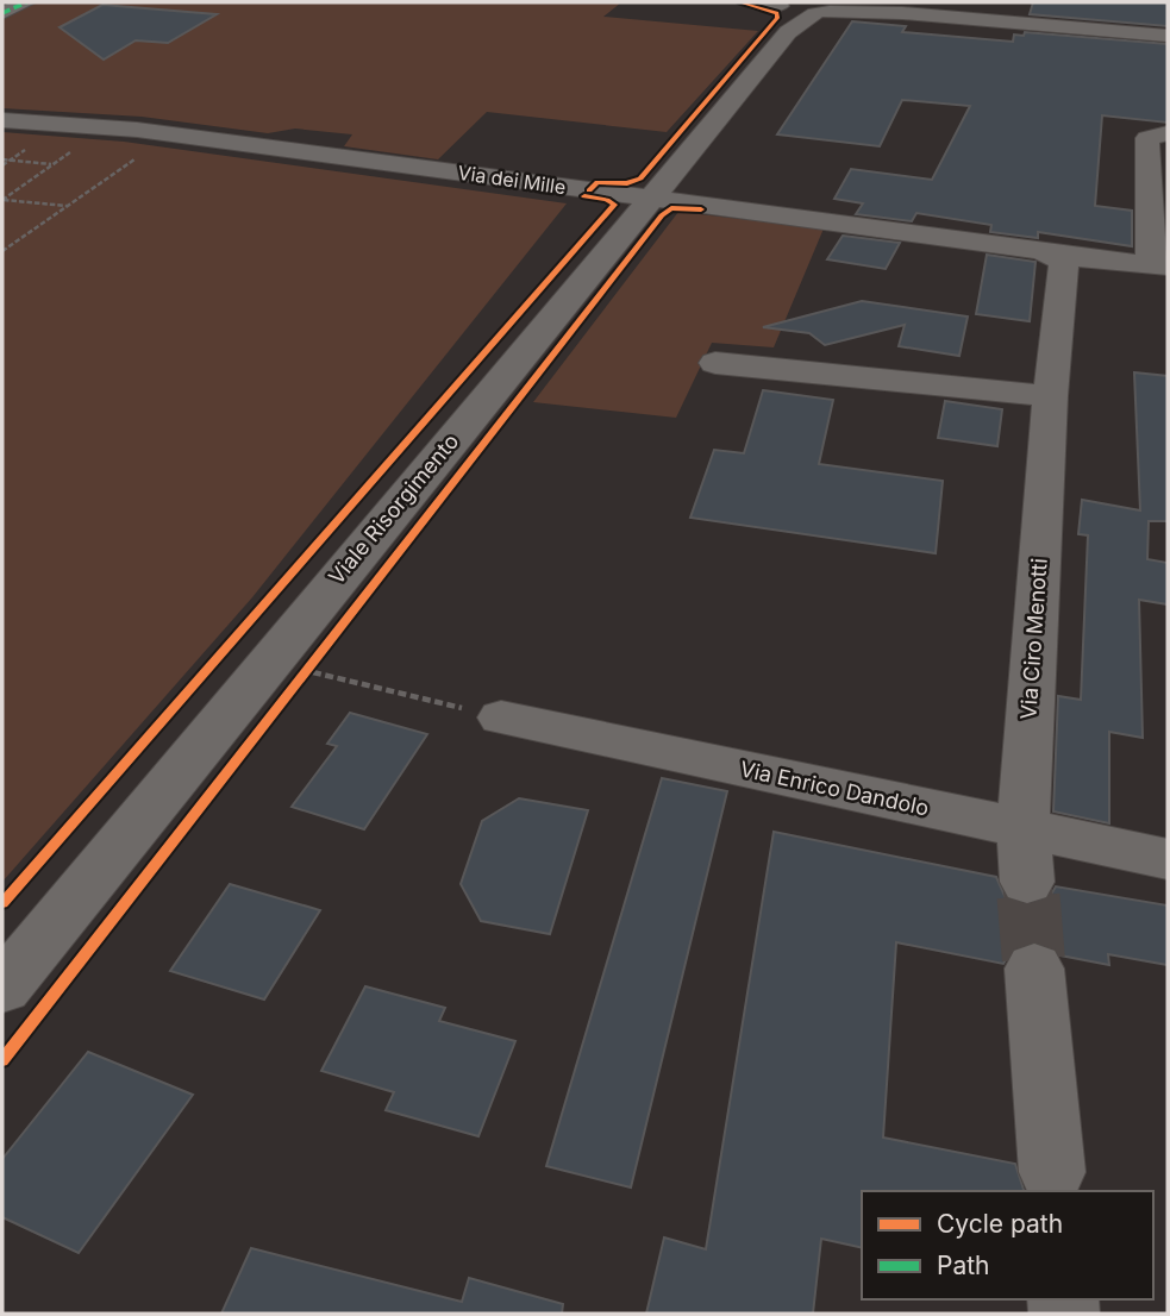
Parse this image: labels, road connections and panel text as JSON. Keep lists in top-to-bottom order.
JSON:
{
  "streets": {
    "street": [
      "Via dei Mille",
      "Viale Risorgimento",
      "Via Ciro Menotti",
      "Via Enrico Dandolo"
    ]
  },
  "crossings": [
    ["Via dei Mille", "Viale Risorgimento"],
    ["Via dei Mille", "Via Ciro Menotti"],
    ["Via Ciro Menotti", "Via Enrico Dandolo"]
  ],
  "legend": ["Cycle path", "Path"]
}
